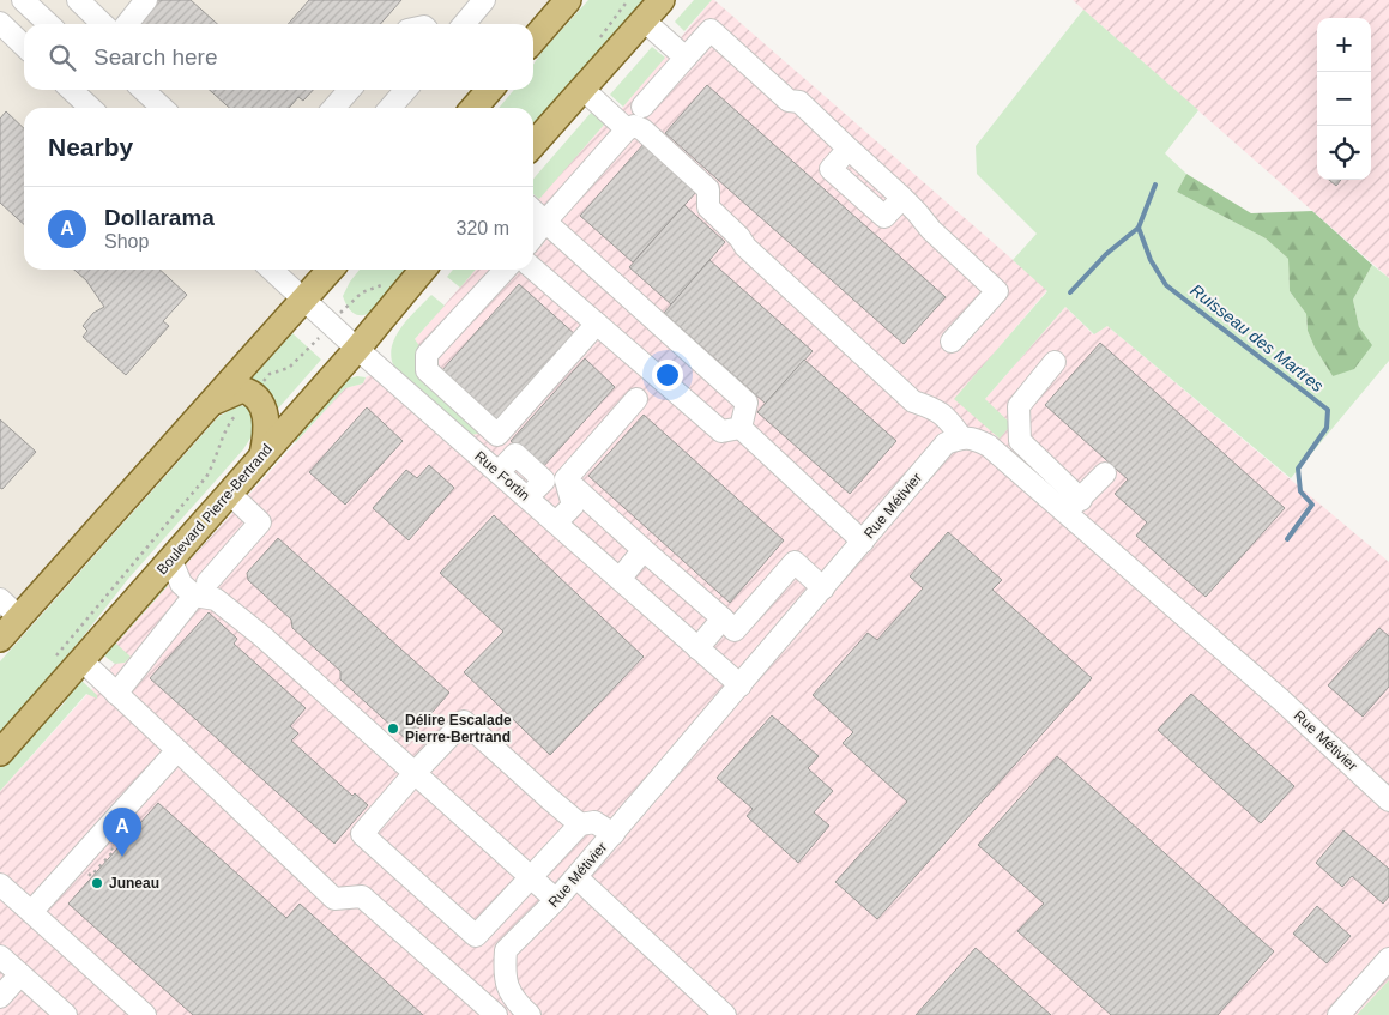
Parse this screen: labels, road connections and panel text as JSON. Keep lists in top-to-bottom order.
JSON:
{
  "streets": {
    "main road": ["Boulevard Pierre-Bertrand"],
    "street": ["Rue Fortin", "Rue Métivier"]
  },
  "crossings": [
    ["Rue Fortin", "Rue Métivier"],
    ["Rue Fortin", "Boulevard Pierre-Bertrand"]
  ],
  "water": ["Ruisseau des Martres"],
  "places": ["Délire Escalade Pierre-Bertrand", "Juneau"],
  "page": {
    "map_buttons": ["+", "−"],
    "search": "Search here",
    "heading": "Nearby",
    "list": [
      {
        "mark": "A",
        "name": "Dollarama",
        "note": "Shop",
        "value": "320 m"
      }
    ],
    "pins": "A"
  }
}
